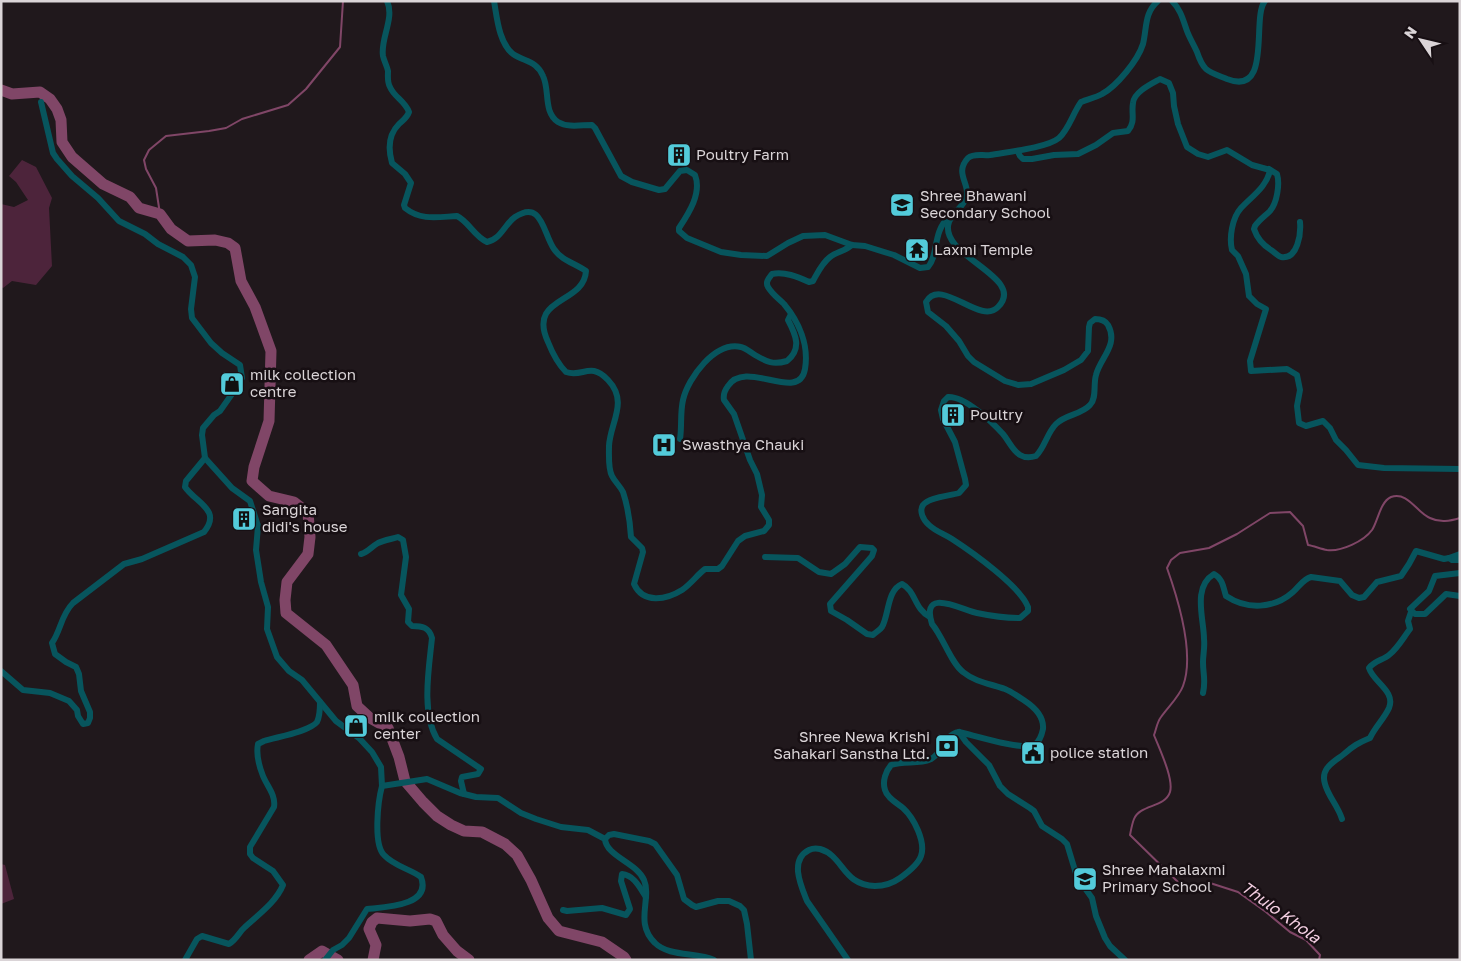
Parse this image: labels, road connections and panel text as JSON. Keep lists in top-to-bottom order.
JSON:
{
  "water": ["Thulo Khola"],
  "places": {
    "building": ["Poultry Farm", "Poultry", "Sangita didi's house"],
    "school or university": ["Shree Bhawani Secondary School", "Shree Mahalaxmi Primary School"],
    "temple": ["Laxmi Temple"],
    "shop": ["milk collection centre", "milk collection center"],
    "hospital": ["Swasthya Chauki"],
    "bank": ["Shree Newa Krishi Sahakari Sanstha Ltd."],
    "public building": ["police station"]
  },
  "north": "top left"
}
